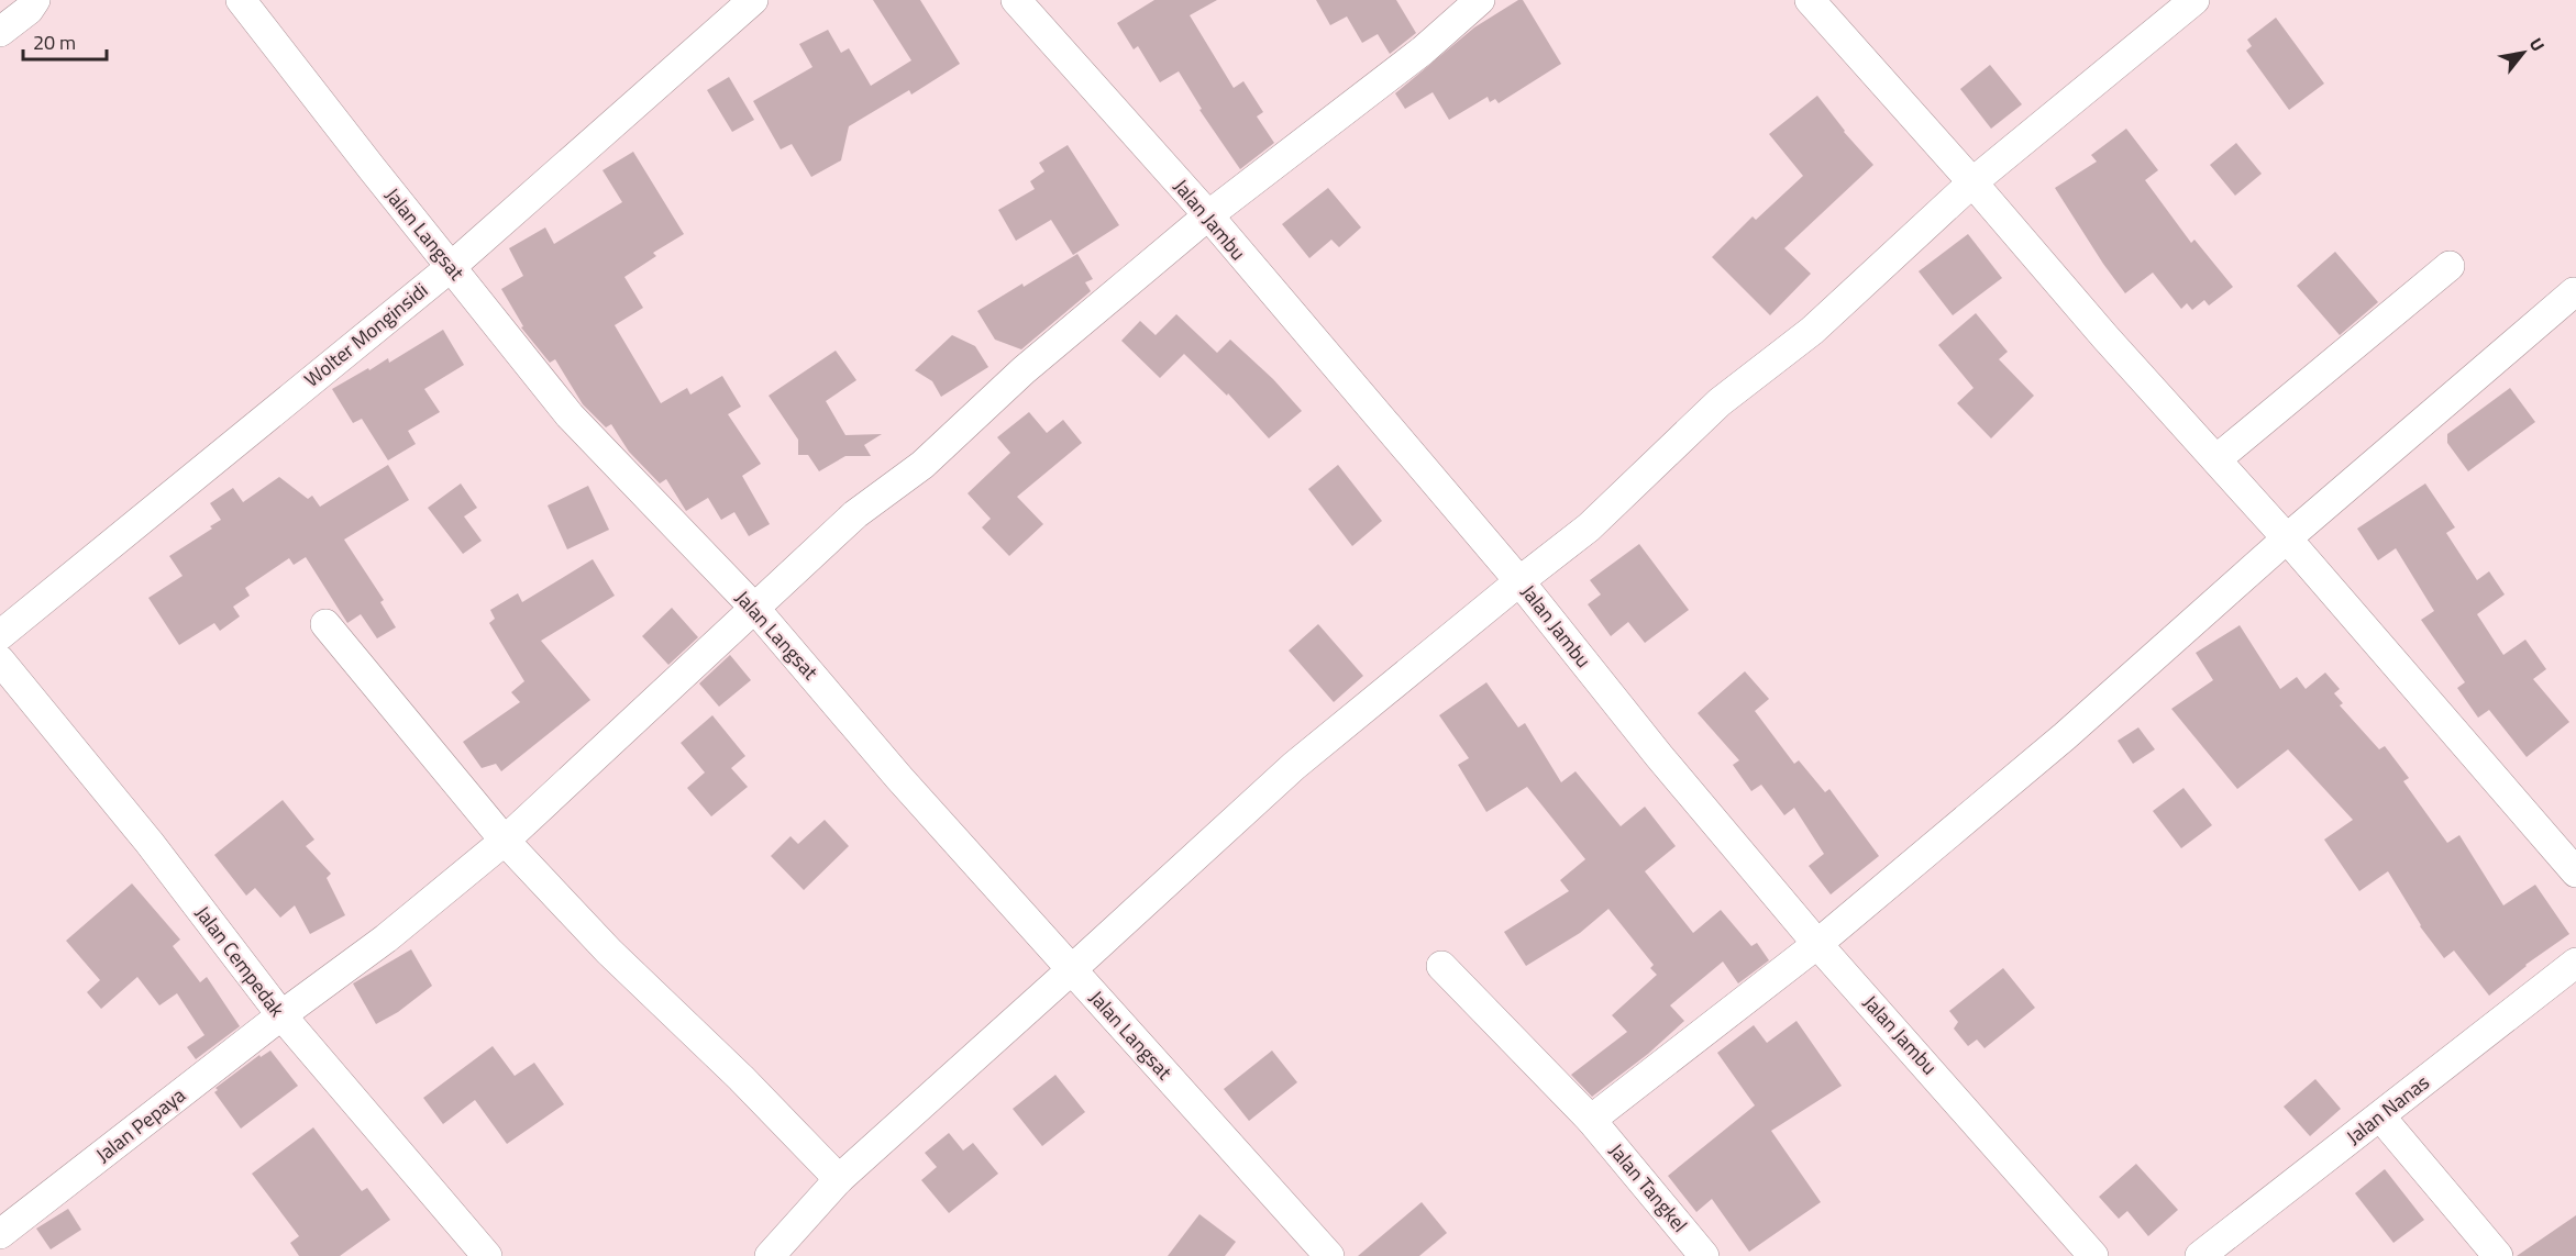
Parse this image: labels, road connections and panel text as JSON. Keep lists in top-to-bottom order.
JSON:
{
  "streets": {
    "street": [
      "Jalan Jambu",
      "Jalan Langsat",
      "Wolter Monginsidi",
      "Jalan Cempedak",
      "Jalan Nanas",
      "Jalan Pepaya",
      "Jalan Tangkel"
    ]
  },
  "crossings": [
    ["Jalan Jambu", "Jalan Pepaya"],
    ["Jalan Langsat", "Wolter Monginsidi"],
    ["Jalan Langsat", "Jalan Pepaya"],
    ["Jalan Cempedak", "Jalan Pepaya"]
  ],
  "scale_bar": "20 m",
  "north": "top right"
}
